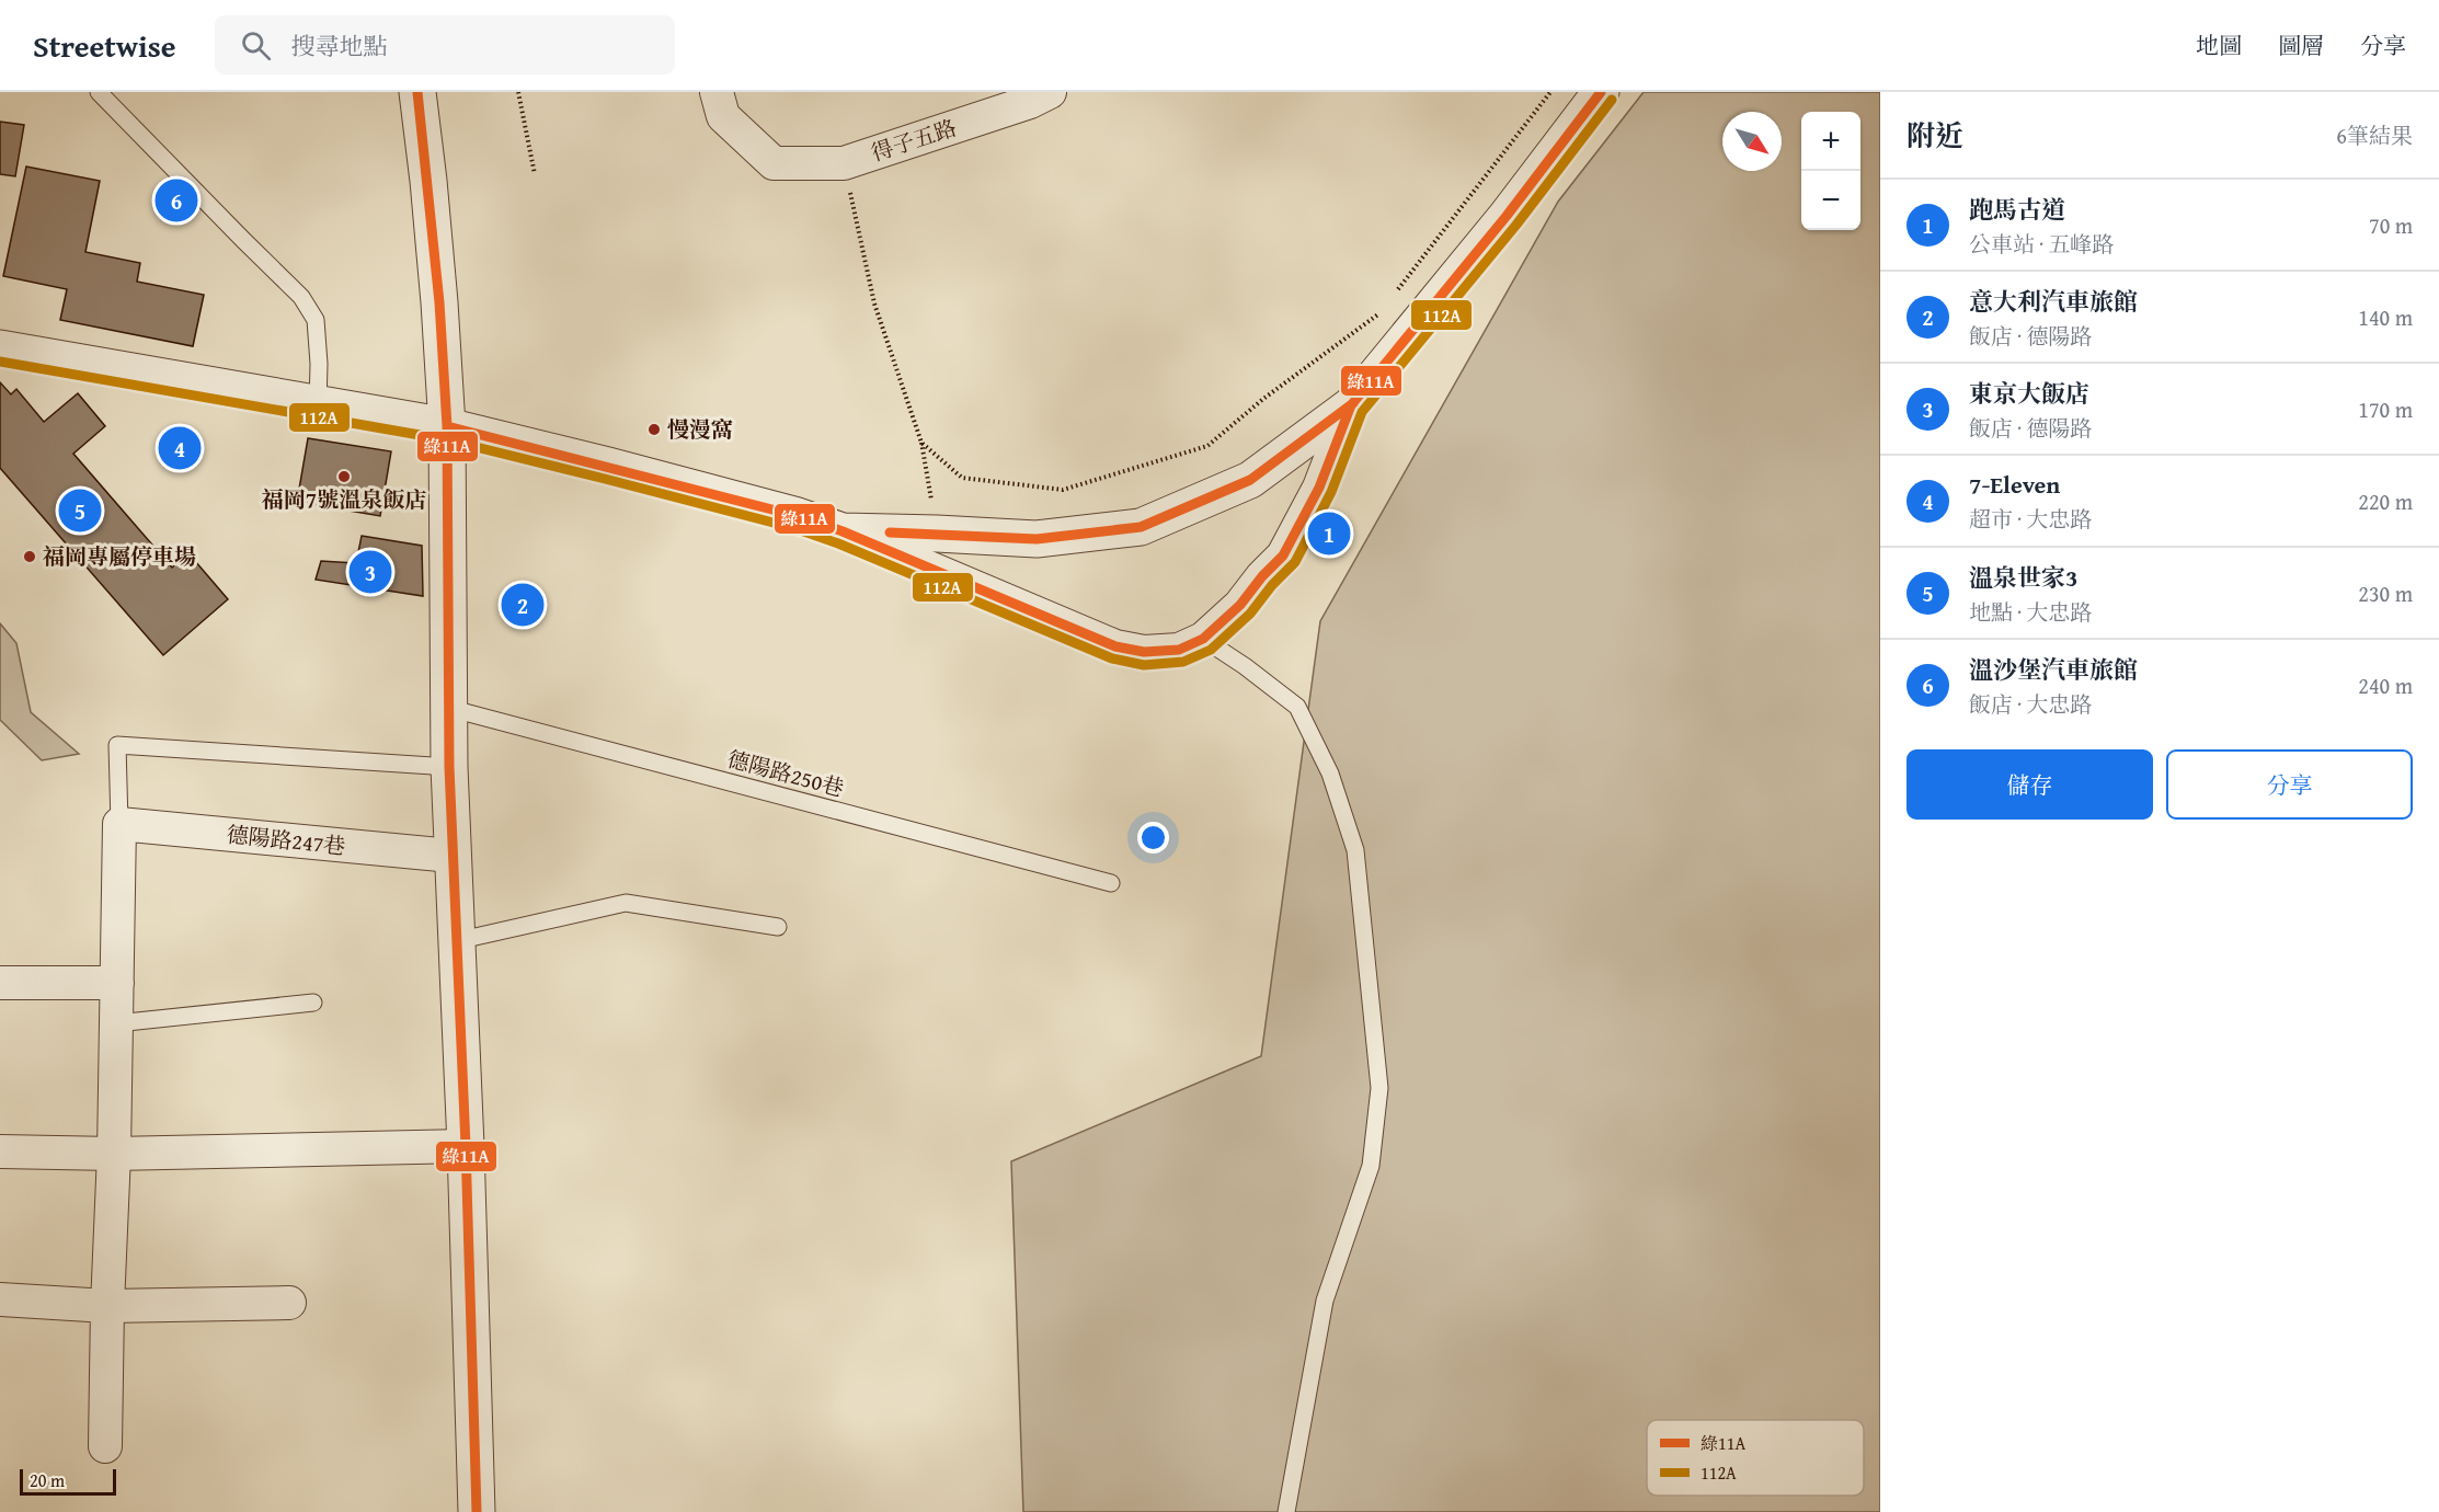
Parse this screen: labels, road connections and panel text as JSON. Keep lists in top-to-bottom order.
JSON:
{
  "streets": {
    "street": ["得子五路", "德陽路247巷"],
    "lane": ["德陽路250巷"]
  },
  "places": ["慢漫窩", "福岡7號溫泉飯店", "福岡專屬停車場"],
  "lines": ["transit line 綠11A", "transit line 112A"],
  "legend": ["綠11A", "112A"],
  "scale_bar": "20 m",
  "north": "bottom right",
  "page": {
    "header": "Streetwise",
    "search": "搜尋地點",
    "nav": ["地圖", "圖層", "分享"],
    "heading": ["附近", "6筆結果"],
    "map_buttons": ["+", "−"],
    "pins": [
      "6",
      "4",
      "5",
      "1",
      "3",
      "2"
    ],
    "list": [
      {
        "mark": "1",
        "name": "跑馬古道",
        "note": "公車站 · 五峰路",
        "value": "70 m"
      },
      {
        "mark": "2",
        "name": "意大利汽車旅館",
        "note": "飯店 · 德陽路",
        "value": "140 m"
      },
      {
        "mark": "3",
        "name": "東京大飯店",
        "note": "飯店 · 德陽路",
        "value": "170 m"
      },
      {
        "mark": "4",
        "name": "7-Eleven",
        "note": "超市 · 大忠路",
        "value": "220 m"
      },
      {
        "mark": "5",
        "name": "溫泉世家3",
        "note": "地點 · 大忠路",
        "value": "230 m"
      },
      {
        "mark": "6",
        "name": "溫沙堡汽車旅館",
        "note": "飯店 · 大忠路",
        "value": "240 m"
      }
    ],
    "buttons": ["儲存", "分享"],
    "scale": "20 m"
  }
}
